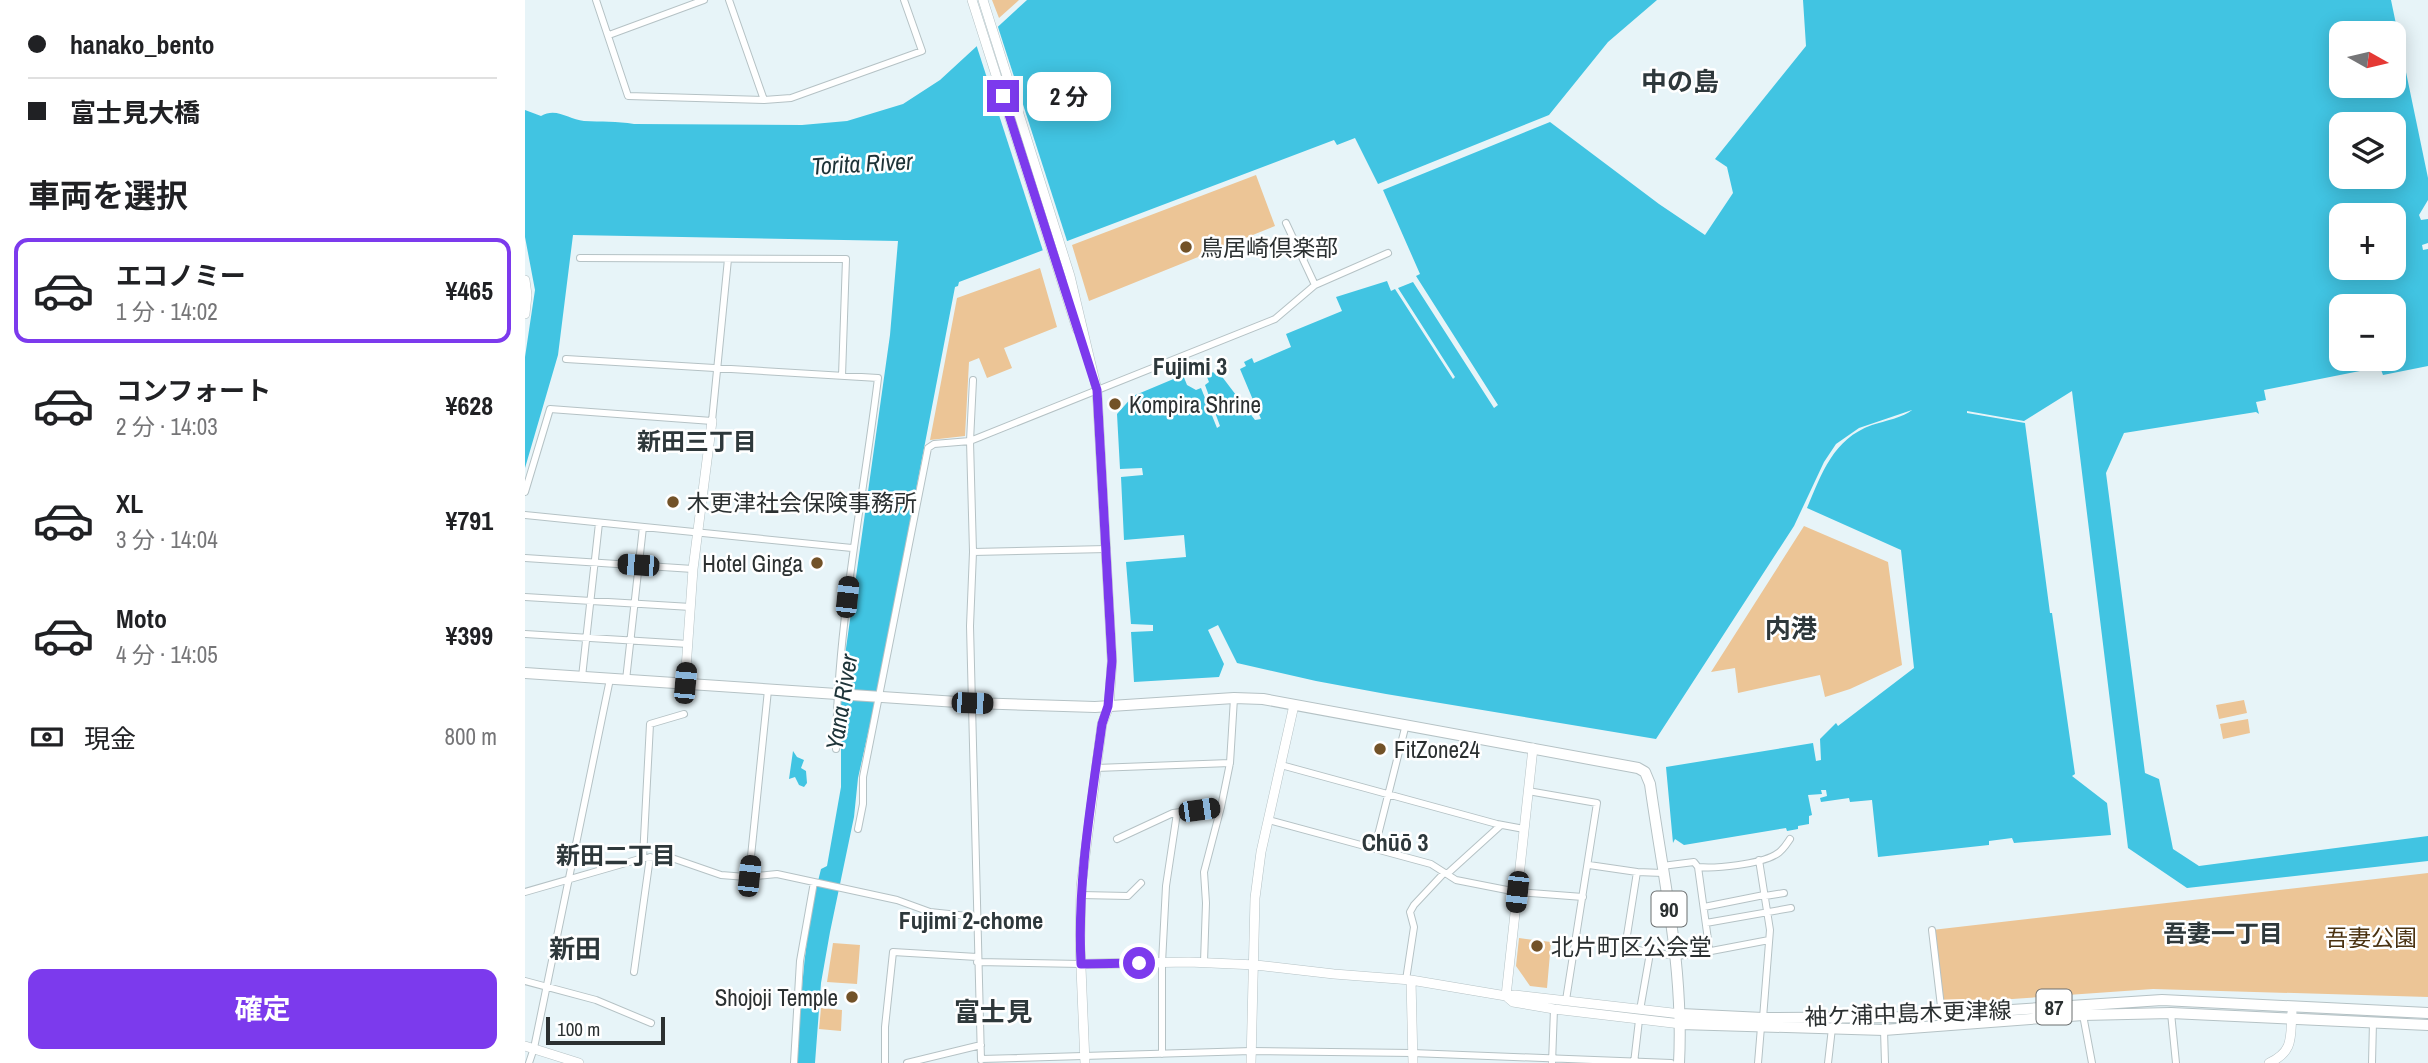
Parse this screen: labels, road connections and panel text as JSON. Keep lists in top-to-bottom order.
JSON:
{
  "streets": {
    "main road": ["90", "87", "袖ケ浦中島木更津線"]
  },
  "crossings": [
    ["90", "袖ケ浦中島木更津線"]
  ],
  "districts": [
    "中の島",
    "Fujimi 3",
    "新田三丁目",
    "内港",
    "Chūō 3",
    "新田二丁目",
    "Fujimi 2-chome",
    "吾妻一丁目",
    "新田",
    "富士見"
  ],
  "water": ["Torita River", "Yana River"],
  "parks": ["吾妻公園"],
  "places": [
    "鳥居崎倶楽部",
    "Kompira Shrine",
    "木更津社会保険事務所",
    "Hotel Ginga",
    "FitZone24",
    "北片町区公会堂",
    "Shojoji Temple"
  ],
  "scale_bar": "100 m",
  "north": "right",
  "page": {
    "banner": ["hanako_bento", "富士見大橋"],
    "map_buttons": ["+", "−"],
    "bubble": "2 分",
    "heading": "車両を選択",
    "list": [
      {
        "name": "エコノミー",
        "note": "1 分 · 14:02",
        "value": "¥465"
      },
      {
        "name": "コンフォート",
        "note": "2 分 · 14:03",
        "value": "¥628"
      },
      {
        "name": "XL",
        "note": "3 分 · 14:04",
        "value": "¥791"
      },
      {
        "name": "Moto",
        "note": "4 分 · 14:05",
        "value": "¥399"
      }
    ],
    "pay": ["現金", "800 m"],
    "buttons": "確定",
    "scale": "100 m"
  }
}
